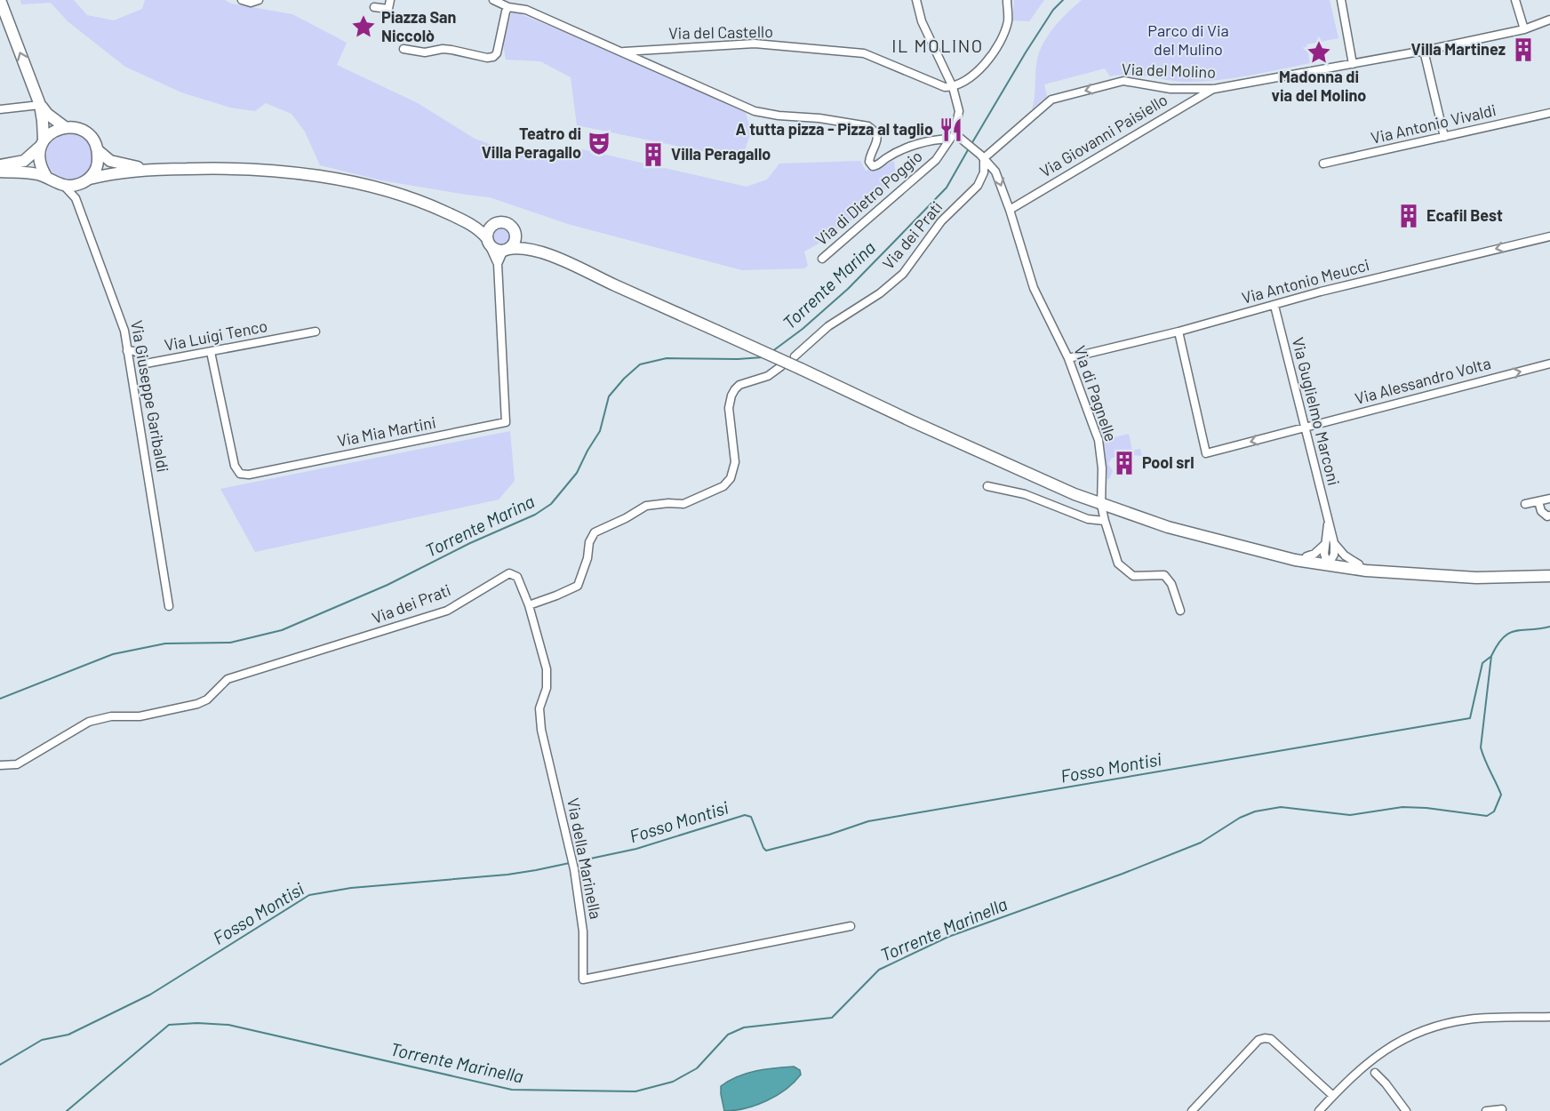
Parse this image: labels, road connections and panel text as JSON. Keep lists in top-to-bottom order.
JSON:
{
  "streets": {
    "street": [
      "Via del Castello",
      "Via del Molino",
      "Via Antonio Vivaldi",
      "Via Giovanni Paisiello",
      "Via di Dietro Poggio",
      "Via dei Prati",
      "Via Antonio Meucci",
      "Via Luigi Tenco",
      "Via Alessandro Volta",
      "Via di Pagnelle",
      "Via Giuseppe Garibaldi",
      "Via Guglielmo Marconi",
      "Via Mia Martini",
      "Via della Marinella"
    ]
  },
  "crossings": [
    ["Via del Molino", "Via Giovanni Paisiello"],
    ["Via del Molino", "Via dei Prati"],
    ["Via del Molino", "Via di Pagnelle"],
    ["Via Giovanni Paisiello", "Via di Pagnelle"],
    ["Via dei Prati", "Via di Pagnelle"],
    ["Via dei Prati", "Via della Marinella"],
    ["Via Antonio Meucci", "Via Alessandro Volta"],
    ["Via Antonio Meucci", "Via di Pagnelle"],
    ["Via Antonio Meucci", "Via Guglielmo Marconi"],
    ["Via Luigi Tenco", "Via Giuseppe Garibaldi"],
    ["Via Luigi Tenco", "Via Mia Martini"],
    ["Via Alessandro Volta", "Via Guglielmo Marconi"]
  ],
  "one_way": ["Via del Molino", "Via Antonio Meucci"],
  "districts": ["IL MOLINO"],
  "water": ["Torrente Marina", "Fosso Montisi", "Torrente Marinella"],
  "parks": ["Parco di Via del Mulino"],
  "places": {
    "place": ["Piazza San Niccolò", "Madonna di via del Molino"],
    "building": [
      "Villa Martinez",
      "Villa Peragallo",
      "Ecafil Best",
      "Pool srl"
    ],
    "restaurant": ["A tutta pizza - Pizza al taglio"],
    "theatre": ["Teatro di Villa Peragallo"]
  }
}
